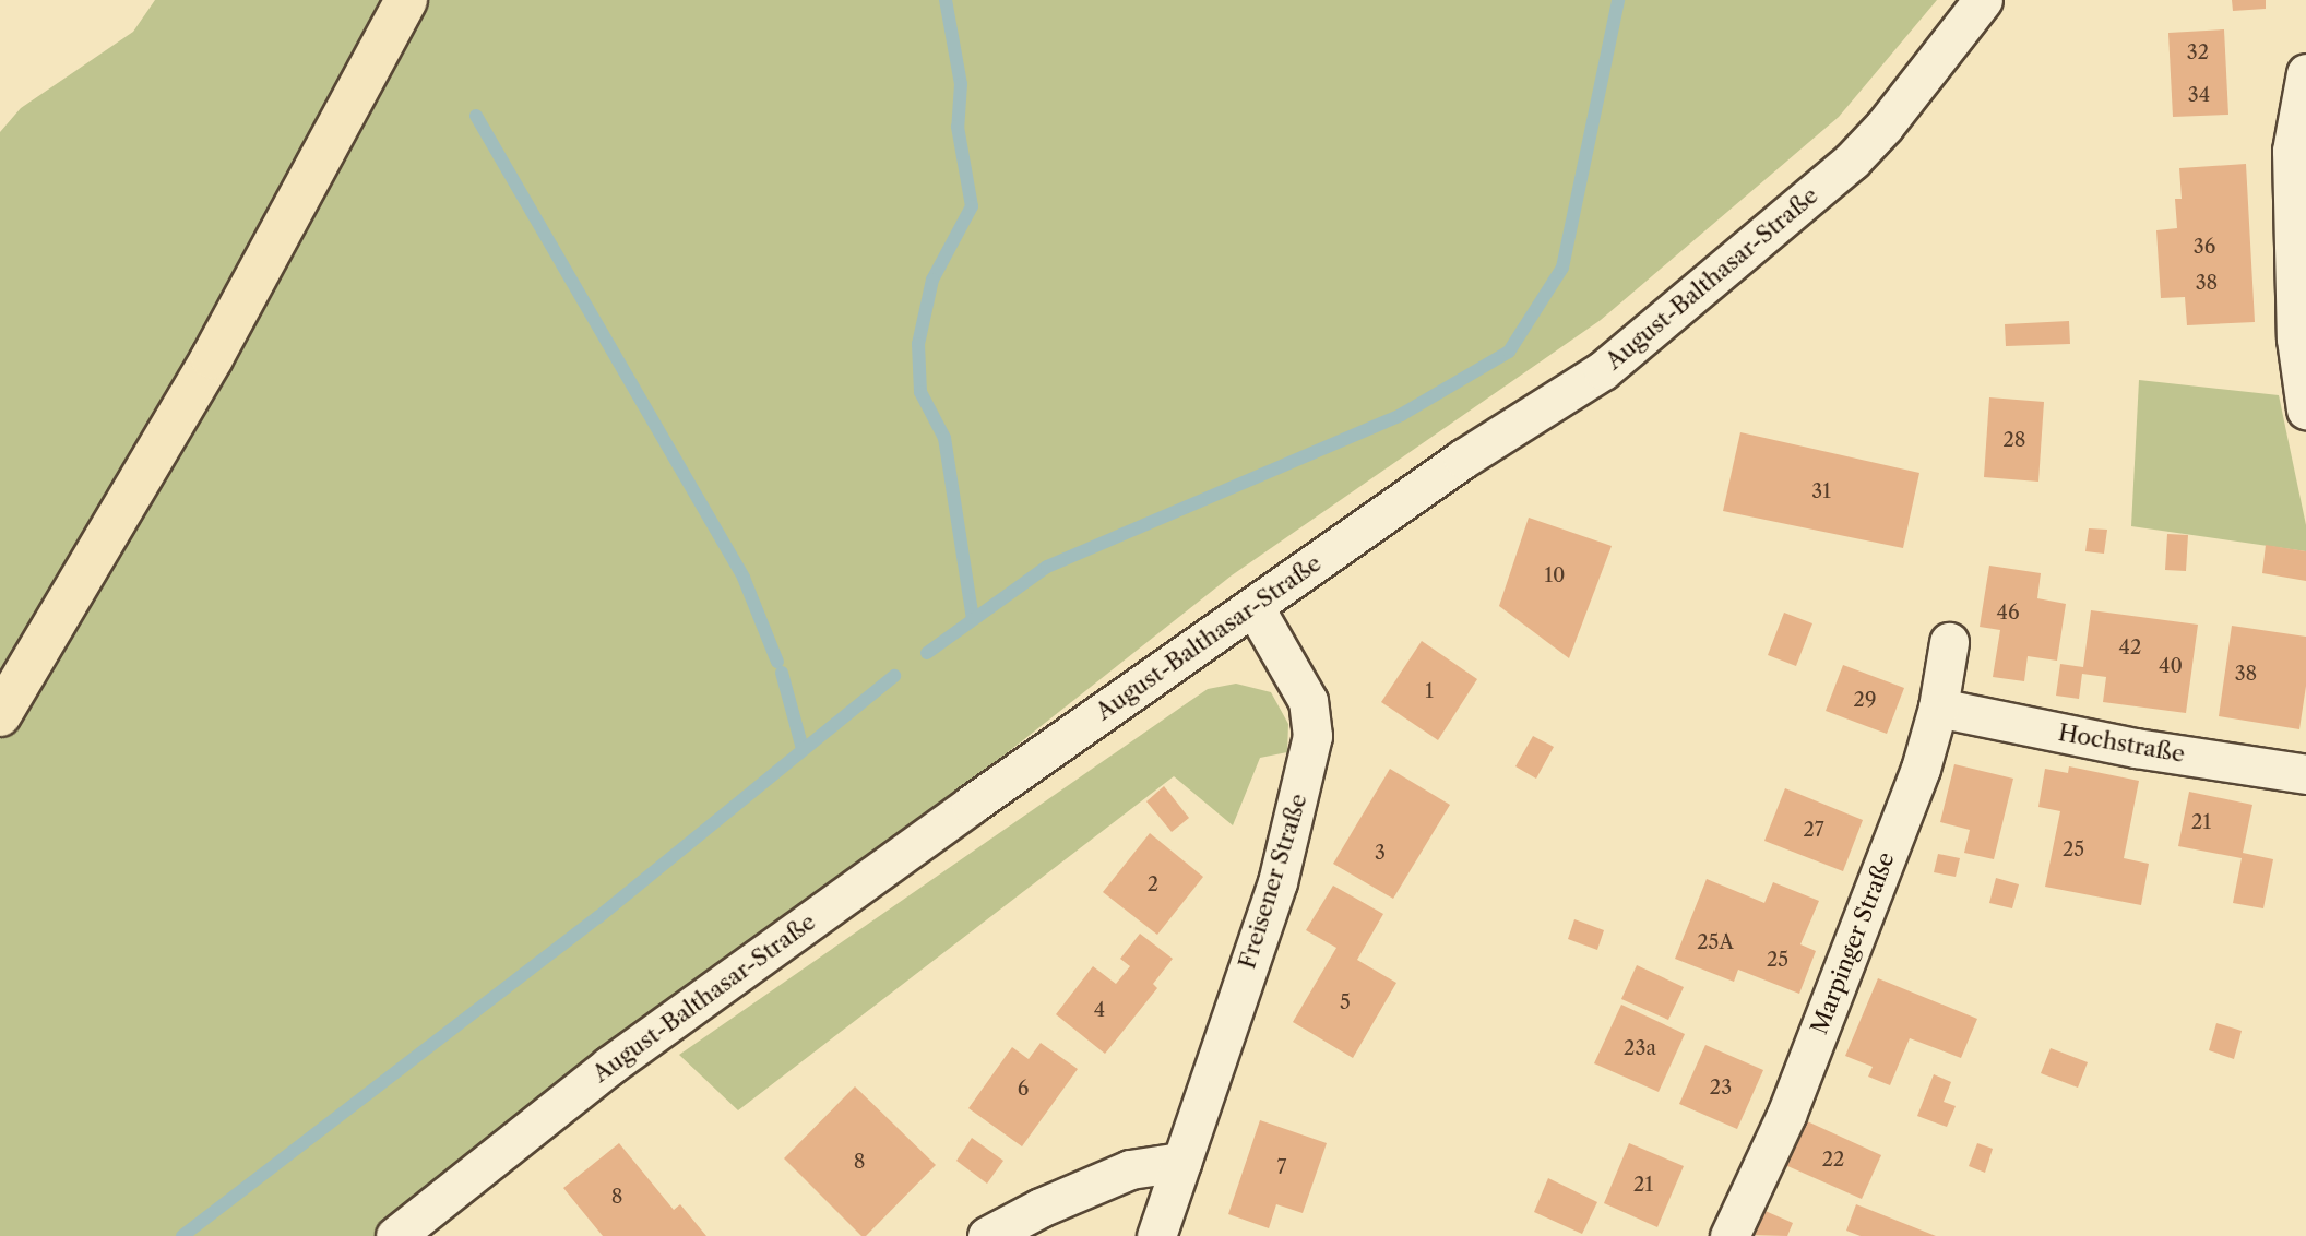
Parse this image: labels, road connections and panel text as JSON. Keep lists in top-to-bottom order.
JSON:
{
  "streets": {
    "street": [
      "August-Balthasar-Straße",
      "Hochstraße",
      "Freisener Straße",
      "Marpinger Straße"
    ]
  },
  "crossings": [
    ["August-Balthasar-Straße", "Freisener Straße"],
    ["Hochstraße", "Marpinger Straße"]
  ],
  "house_numbers": [
    "32",
    "34",
    "36",
    "38",
    "28",
    "31",
    "10",
    "46",
    "42",
    "40",
    "38",
    "1",
    "29",
    "21",
    "27",
    "25",
    "3",
    "2",
    "25A",
    "25",
    "5",
    "4",
    "23a",
    "23",
    "6",
    "22",
    "8",
    "7",
    "21",
    "8"
  ]
}
